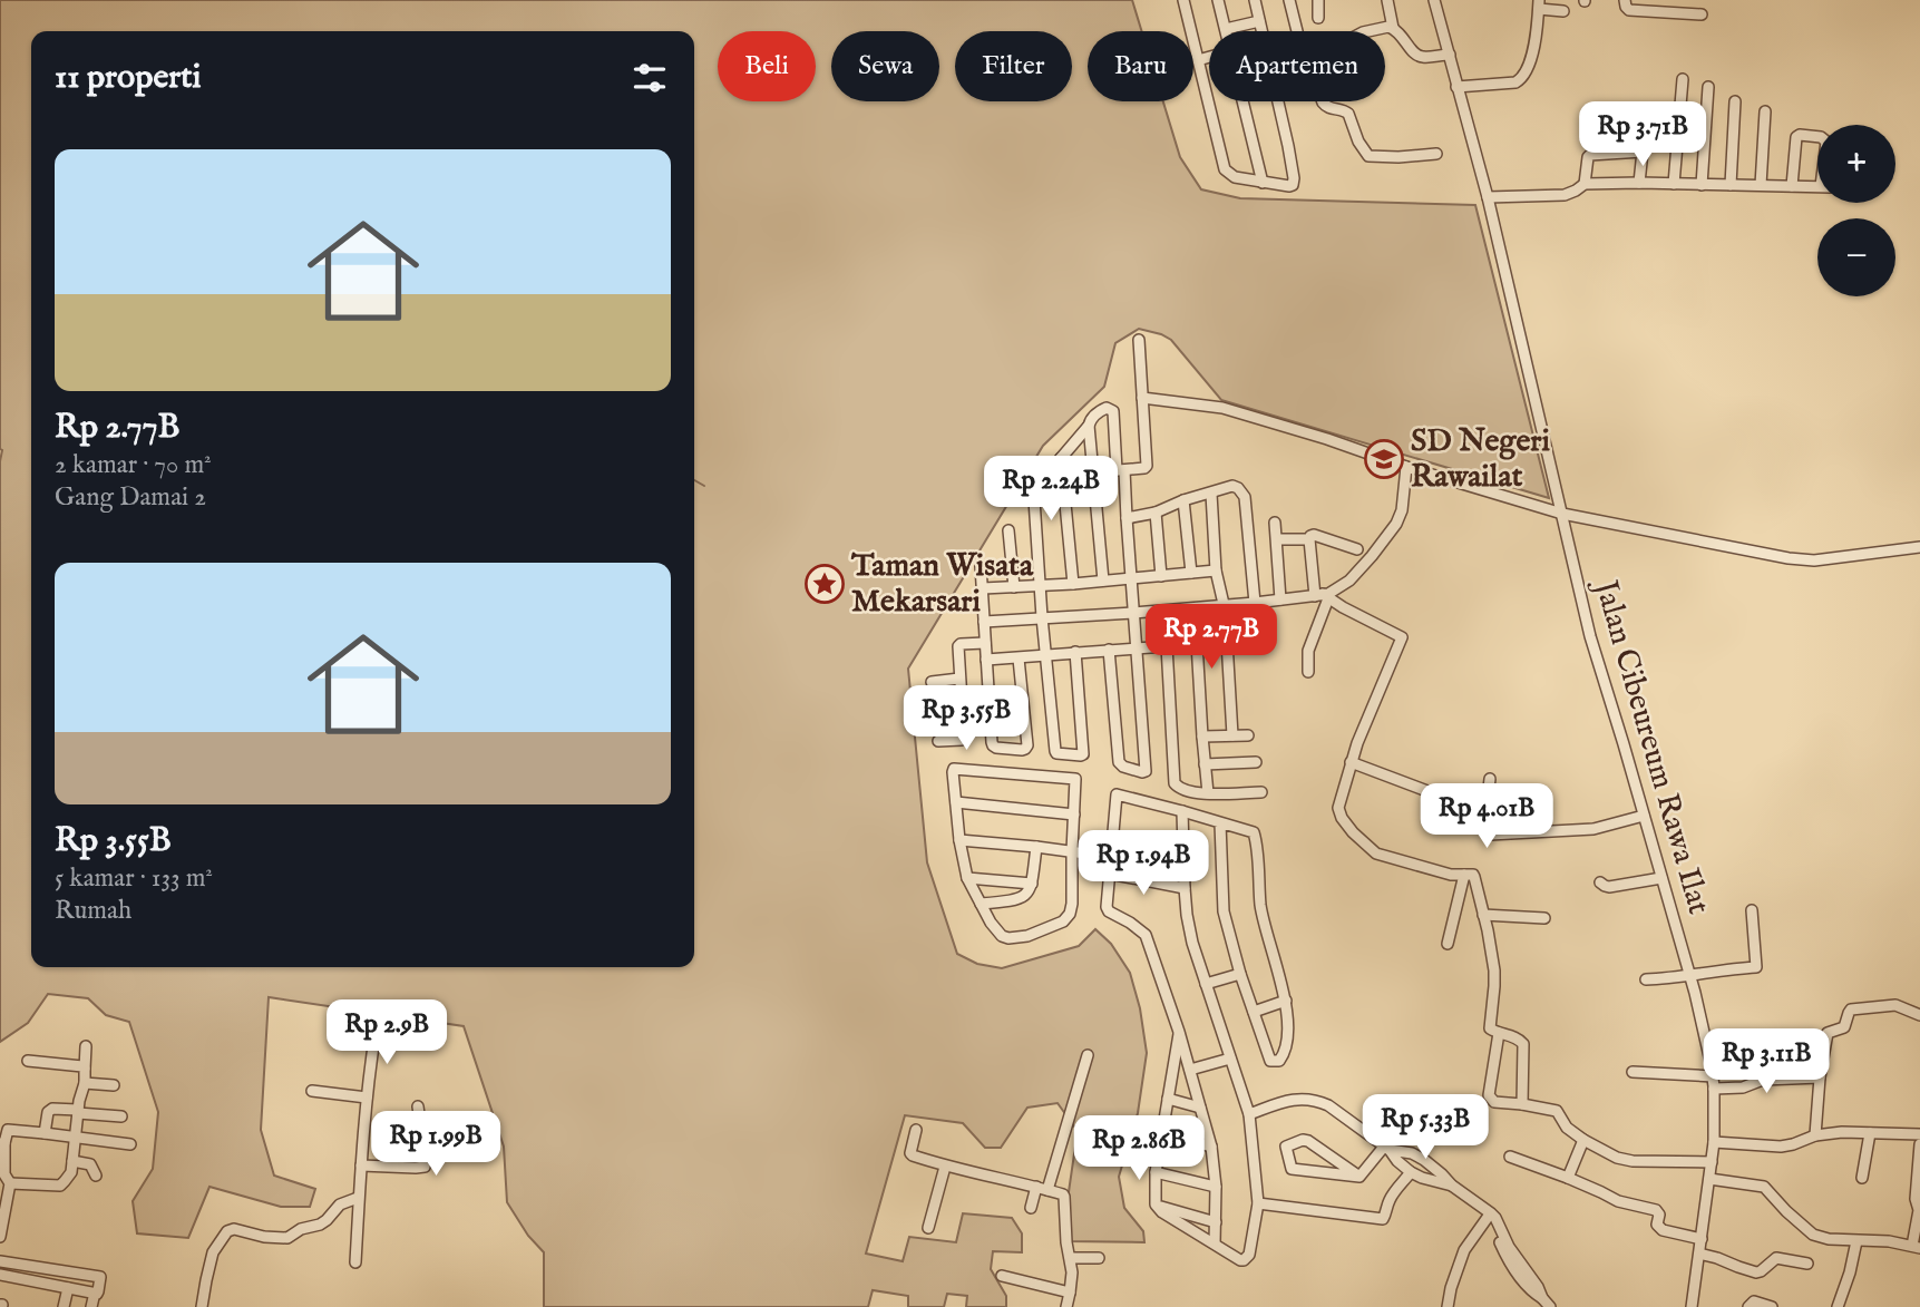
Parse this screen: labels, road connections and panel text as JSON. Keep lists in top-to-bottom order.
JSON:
{
  "streets": {
    "street": ["Jalan Cibeureum Rawa Ilat"]
  },
  "places": {
    "school or university": ["SD Negeri Rawailat"],
    "place": ["Taman Wisata Mekarsari"]
  },
  "page": {
    "chip": [
      "Beli",
      "Sewa",
      "Filter",
      "Baru",
      "Apartemen"
    ],
    "heading": "11 properti",
    "price": [
      "Rp 3.71B",
      "Rp 2.24B",
      "Rp 2.77B",
      "Rp 3.55B",
      "Rp 4.01B",
      "Rp 1.94B",
      "Rp 2.9B",
      "Rp 3.11B",
      "Rp 5.33B",
      "Rp 1.99B",
      "Rp 2.86B"
    ],
    "map_buttons": ["+", "−"],
    "list": [
      {
        "name": "Rp 2.77B",
        "note": "2 kamar · 70 m² · Gang Damai 2"
      },
      {
        "name": "Rp 3.55B",
        "note": "5 kamar · 133 m² · Rumah"
      }
    ]
  }
}
